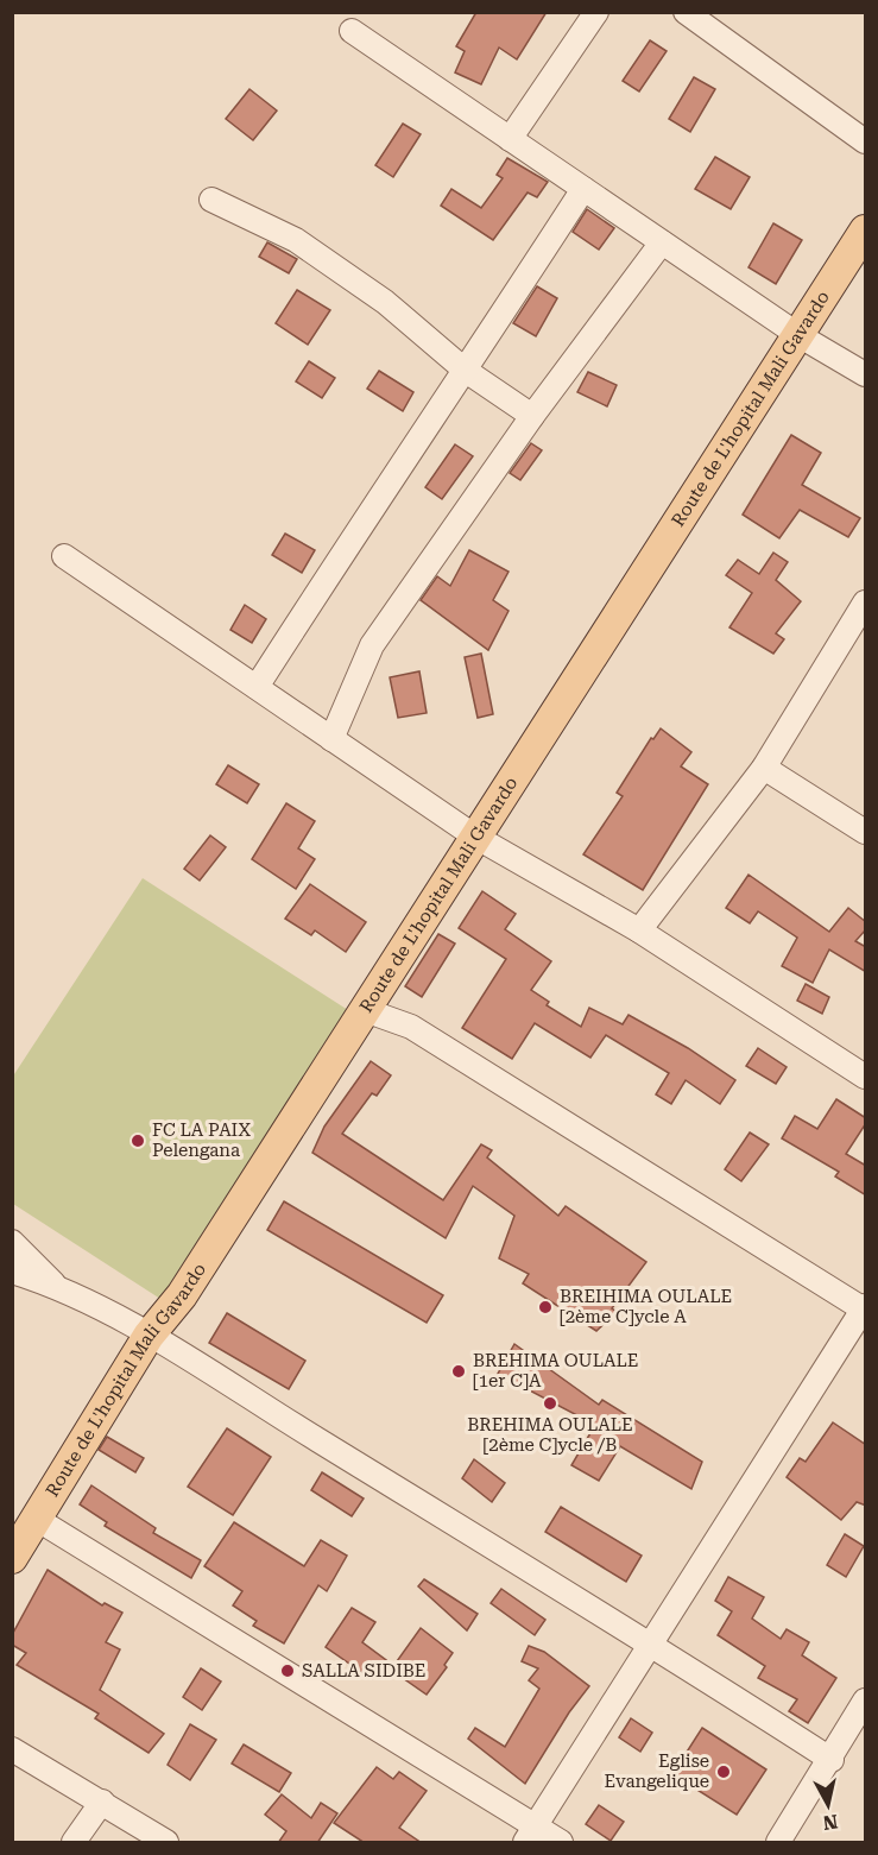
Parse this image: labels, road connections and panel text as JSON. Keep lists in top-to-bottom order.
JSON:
{
  "streets": {
    "main road": ["Route de L'hopital Mali Gavardo"]
  },
  "places": [
    "FC LA PAIX Pelengana",
    "BREIHIMA OULALE [2ème C]ycle A",
    "BREHIMA OULALE [1er C]A",
    "BREHIMA OULALE [2ème C]ycle /B",
    "SALLA SIDIBE",
    "Eglise Evangelique"
  ],
  "north": "bottom"
}
